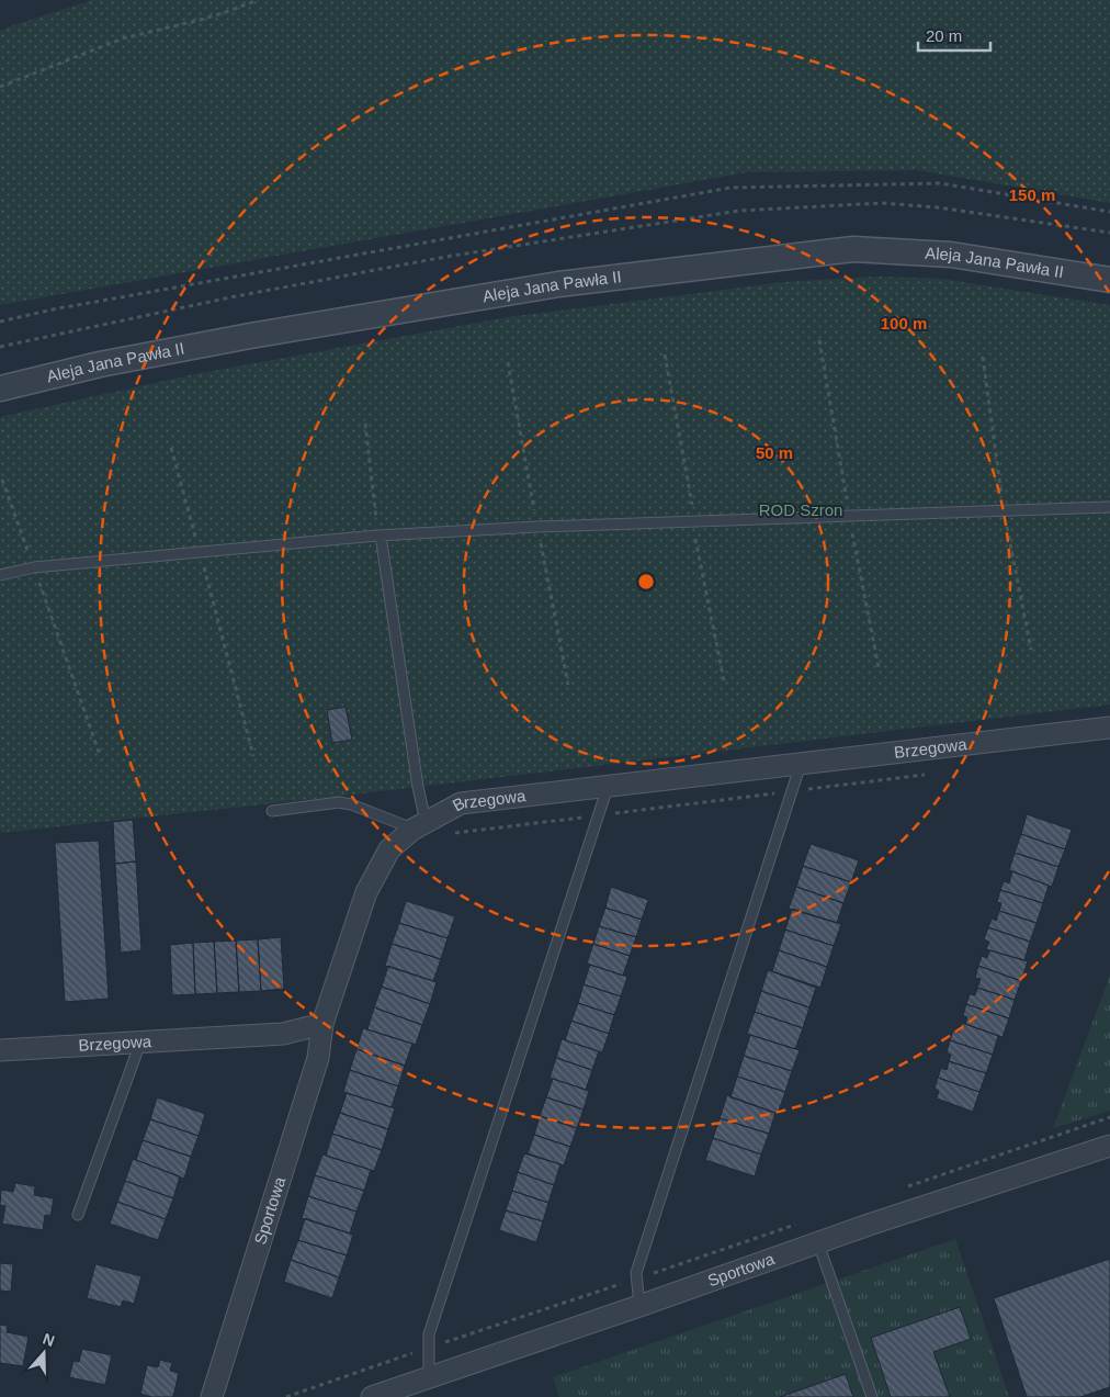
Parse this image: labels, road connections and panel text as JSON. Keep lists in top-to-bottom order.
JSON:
{
  "streets": {
    "street": ["Aleja Jana Pawła II", "Brzegowa", "Sportowa"]
  },
  "crossings": [
    ["Brzegowa", "Sportowa"]
  ],
  "parks": ["ROD Szron"],
  "scale_bar": "20 m",
  "north": "top",
  "rings": ["150 m", "100 m", "50 m"]
}
